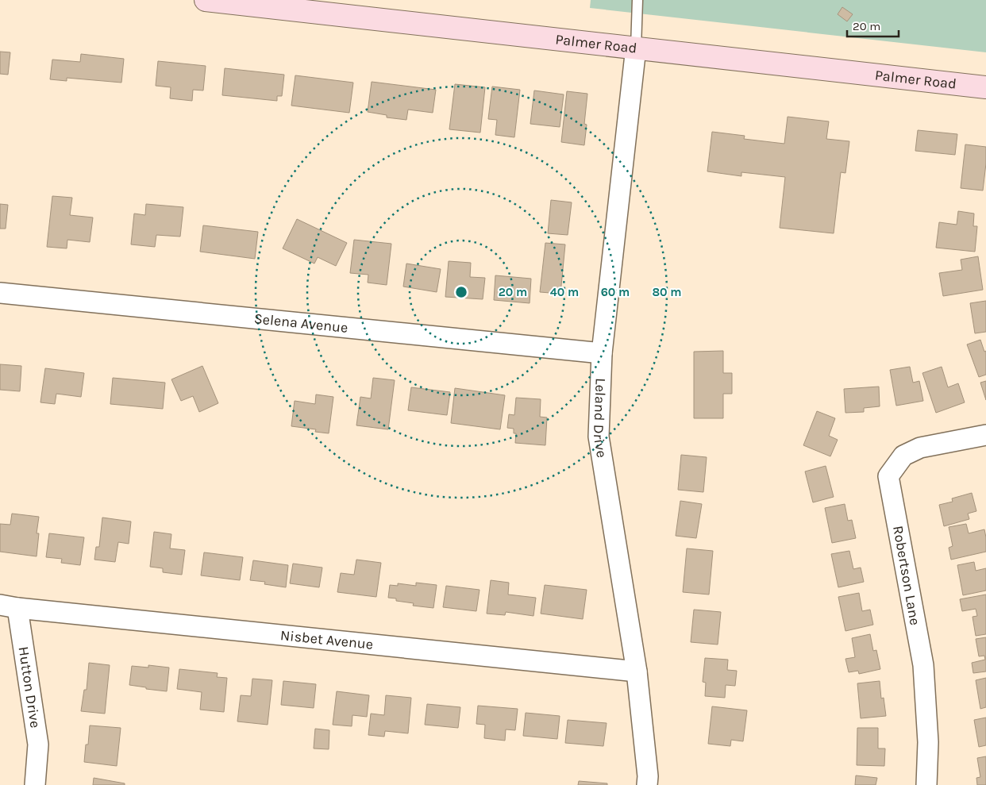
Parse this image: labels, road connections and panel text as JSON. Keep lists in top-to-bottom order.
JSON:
{
  "streets": {
    "street": [
      "Palmer Road",
      "Selena Avenue",
      "Leland Drive",
      "Robertson Lane",
      "Nisbet Avenue",
      "Hutton Drive"
    ]
  },
  "crossings": [
    ["Palmer Road", "Leland Drive"],
    ["Selena Avenue", "Leland Drive"],
    ["Leland Drive", "Nisbet Avenue"],
    ["Nisbet Avenue", "Hutton Drive"]
  ],
  "scale_bar": "20 m",
  "rings": [
    "20 m",
    "40 m",
    "60 m",
    "80 m"
  ]
}
